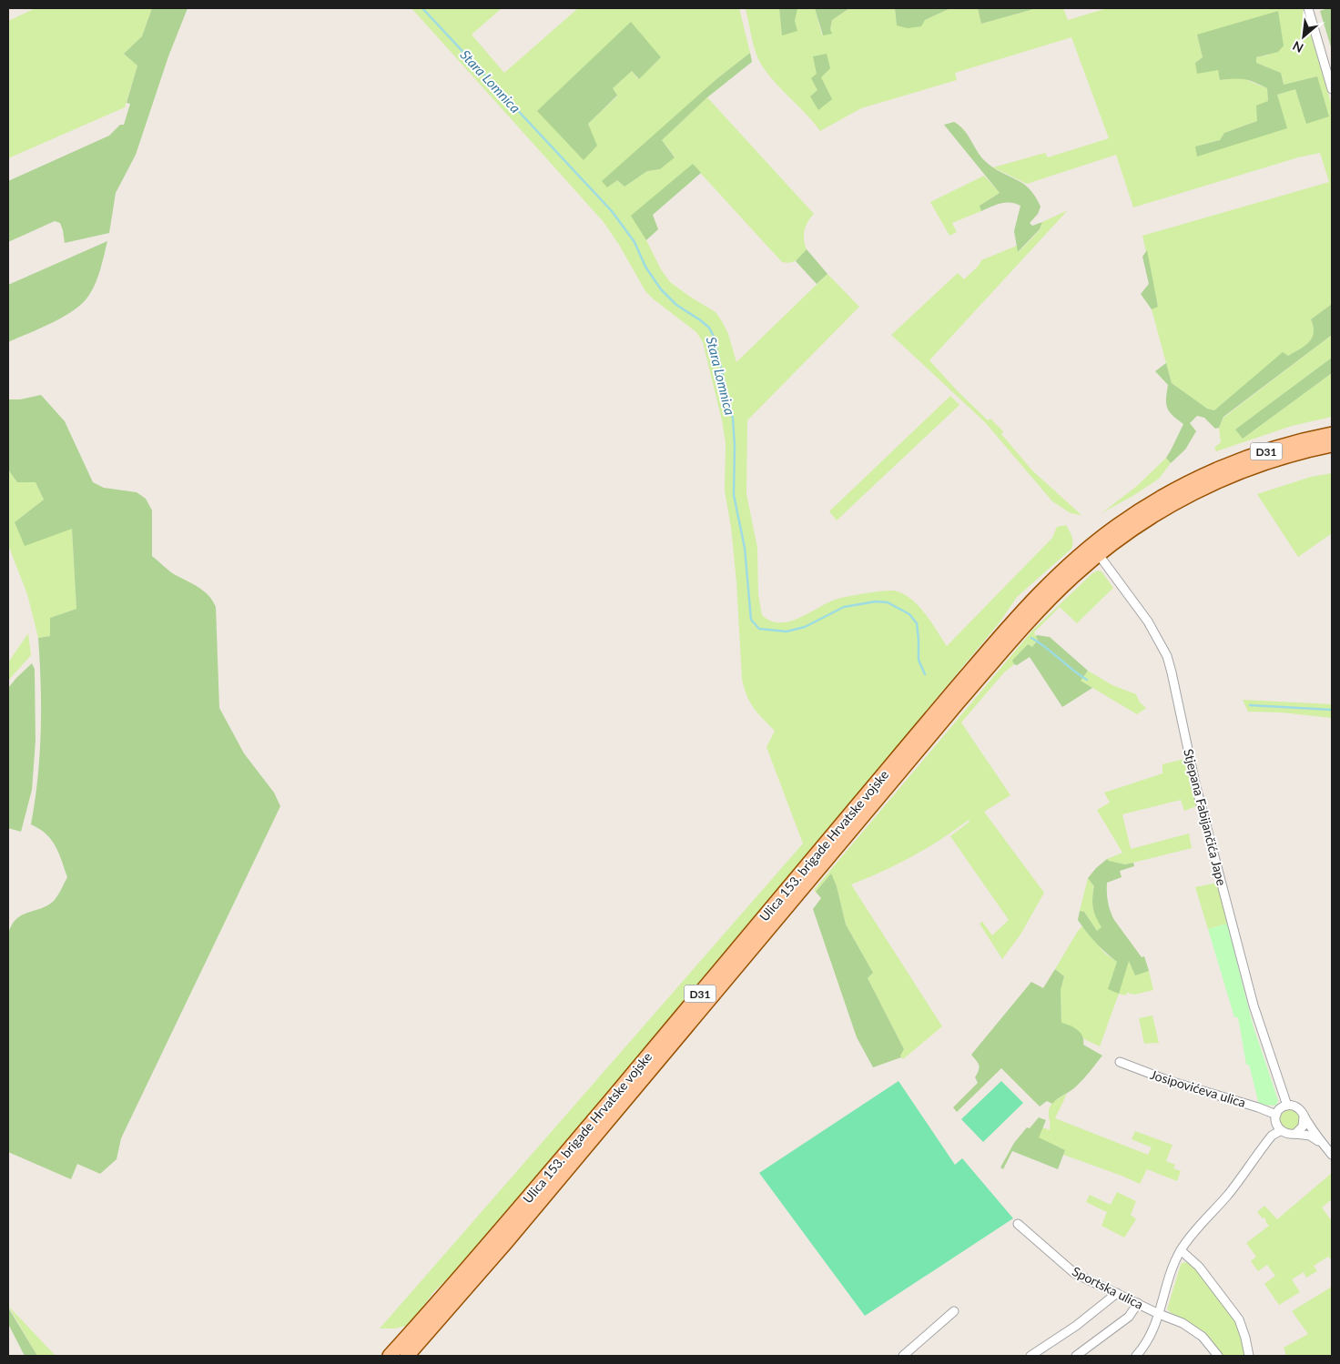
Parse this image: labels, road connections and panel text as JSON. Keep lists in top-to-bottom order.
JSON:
{
  "streets": {
    "main road": ["D31", "Ulica 153. brigade Hrvatske vojske"],
    "street": ["Stjepana Fabijančića Jape", "Josipovićeva ulica", "Sportska ulica"]
  },
  "crossings": [
    ["Stjepana Fabijančića Jape", "Ulica 153. brigade Hrvatske vojske"],
    ["Stjepana Fabijančića Jape", "Josipovićeva ulica"]
  ],
  "water": ["Stara Lomnica"],
  "north": "bottom left"
}
